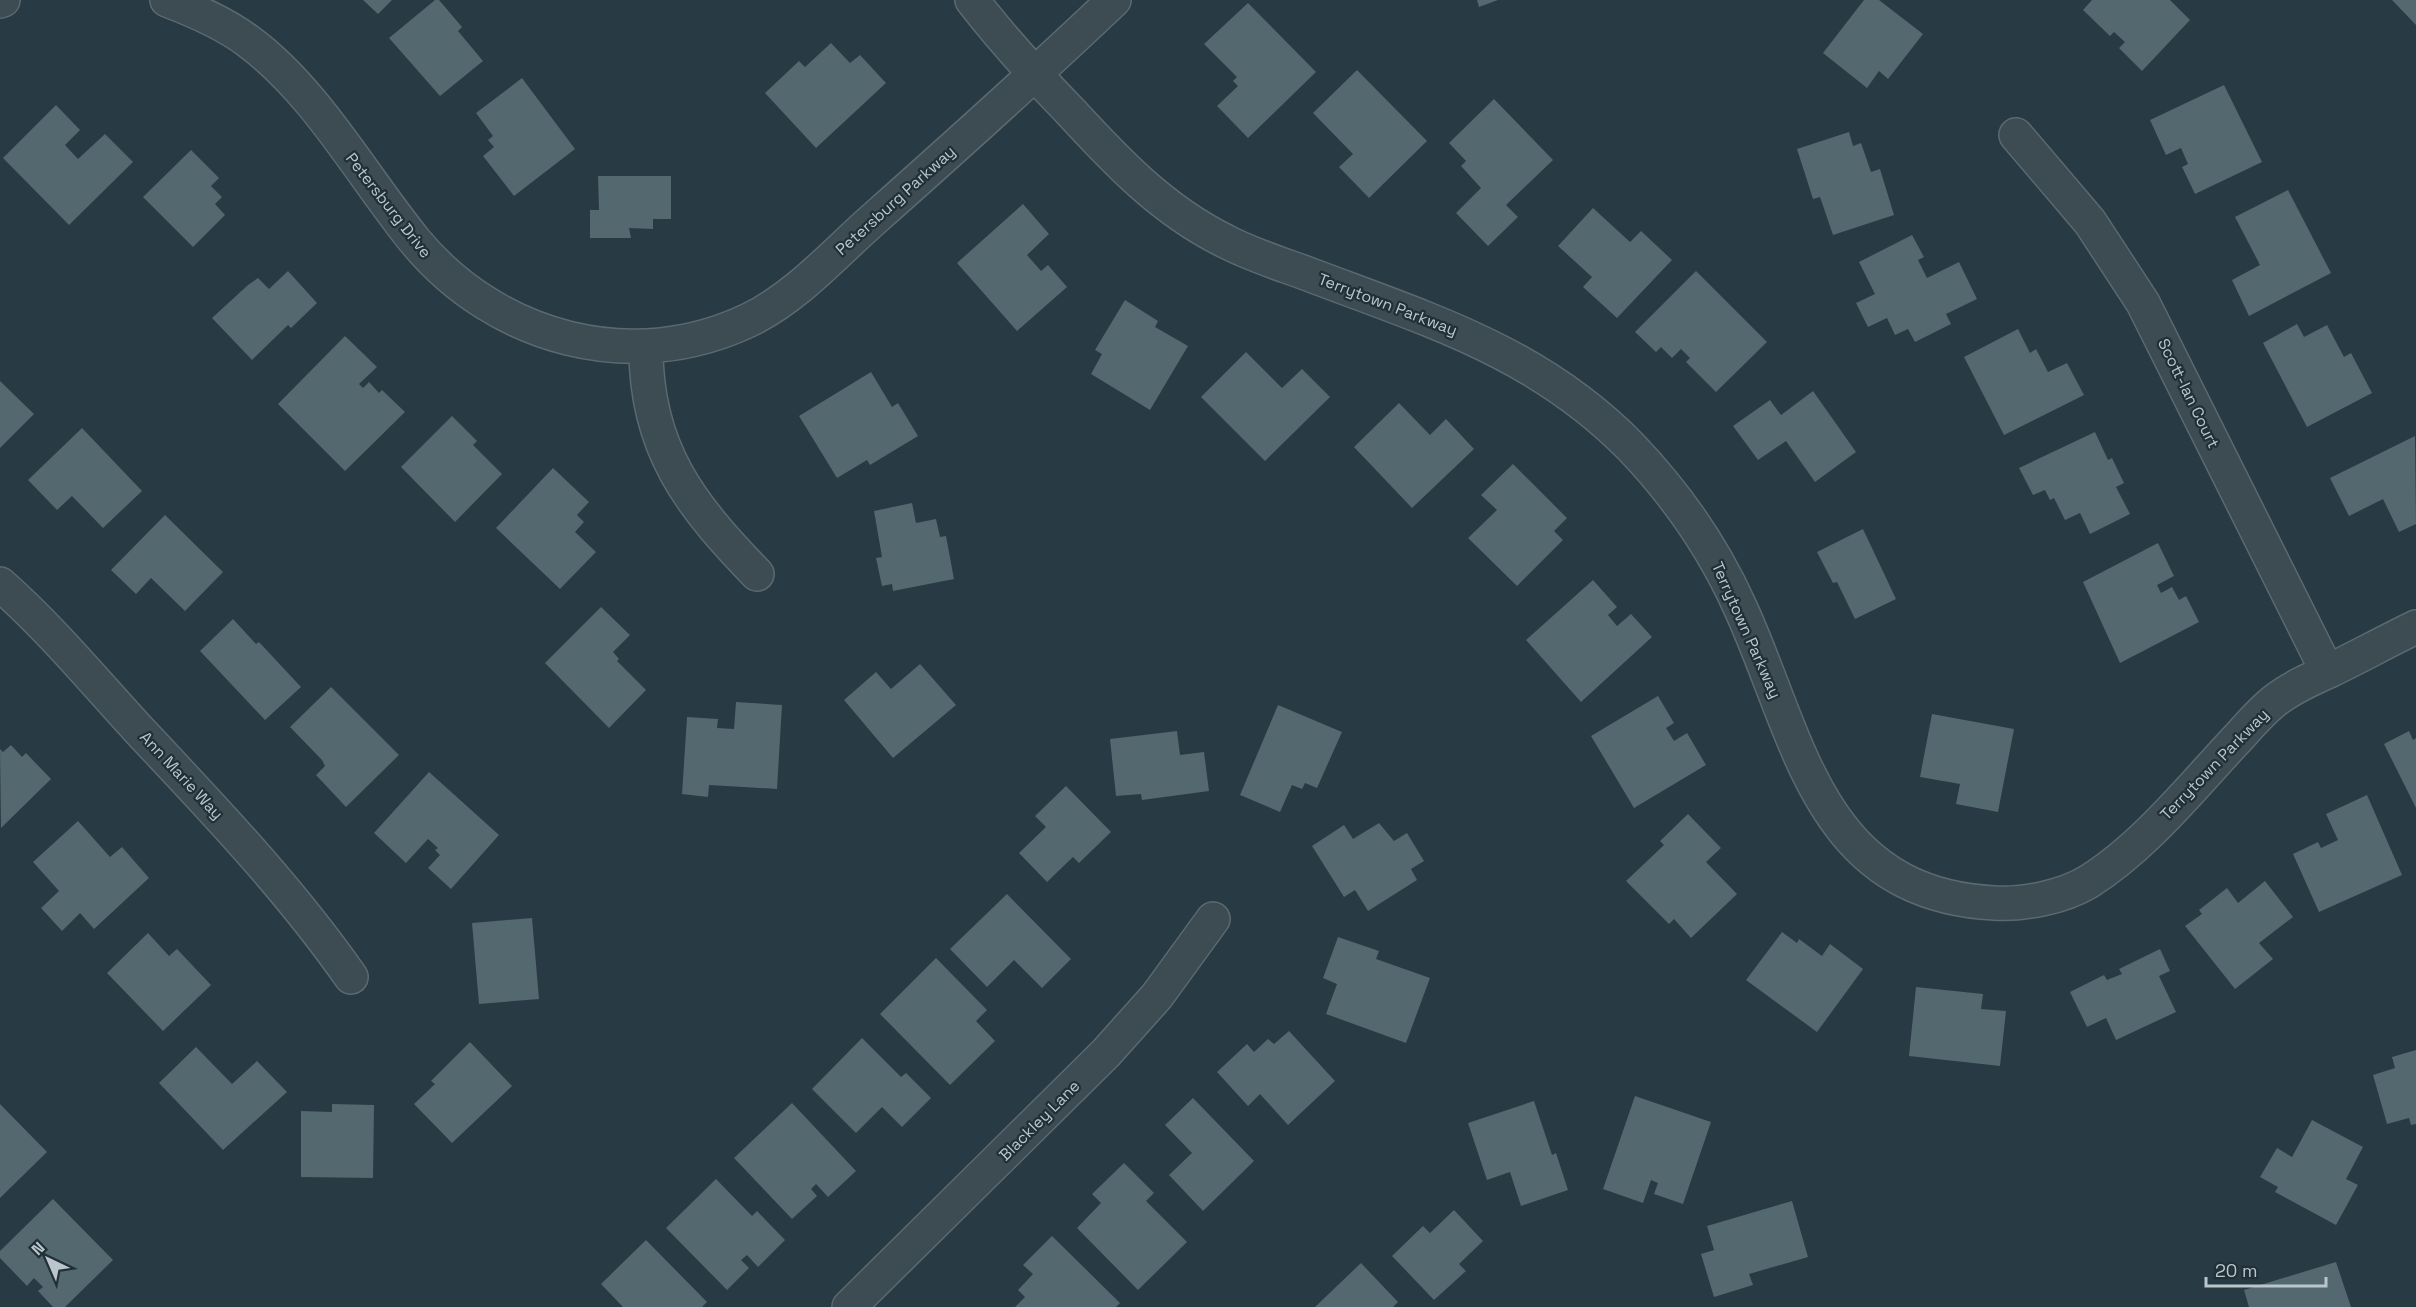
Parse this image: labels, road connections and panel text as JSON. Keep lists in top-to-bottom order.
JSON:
{
  "streets": {
    "street": [
      "Petersburg Parkway",
      "Petersburg Drive",
      "Terrytown Parkway",
      "Scott-Ian Court",
      "Ann Marie Way",
      "Blackley Lane"
    ]
  },
  "crossings": [
    ["Petersburg Parkway", "Petersburg Drive"],
    ["Petersburg Parkway", "Terrytown Parkway"],
    ["Terrytown Parkway", "Scott-Ian Court"]
  ],
  "scale_bar": "20 m",
  "north": "top left"
}
